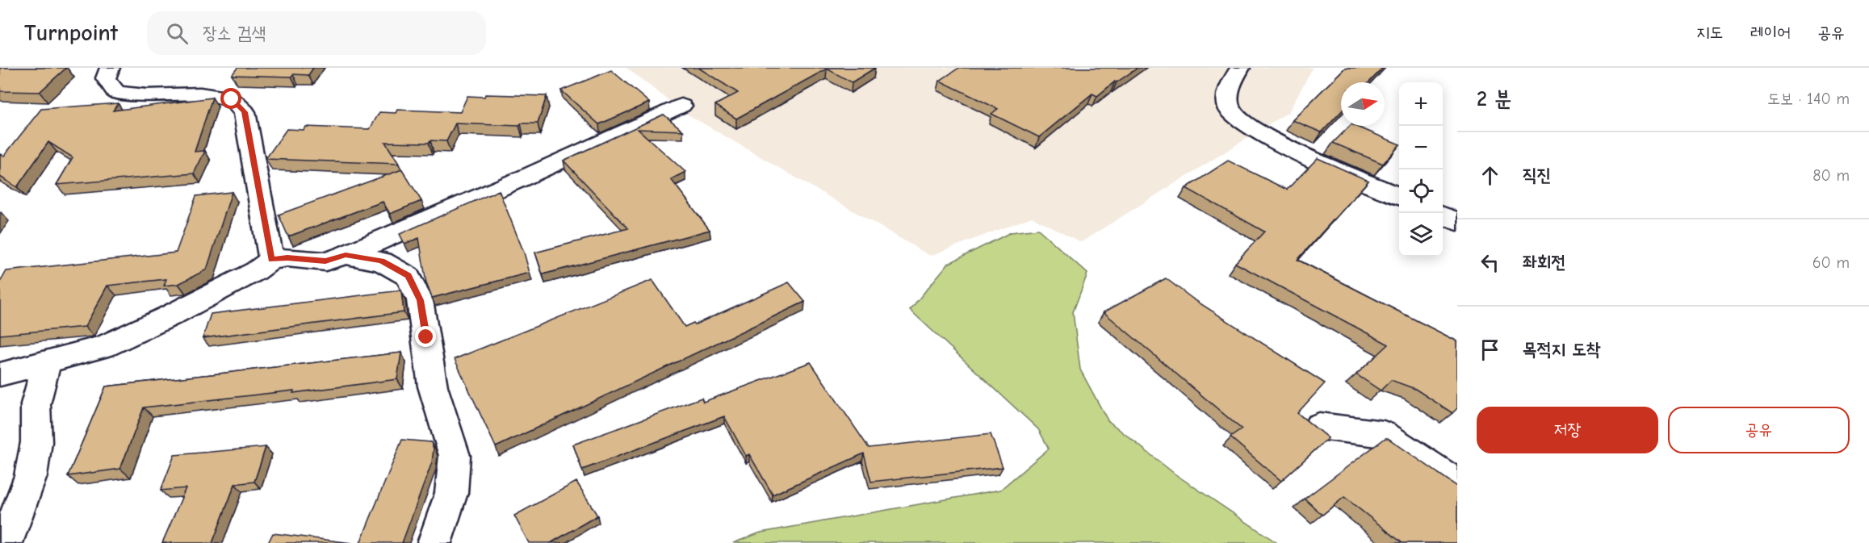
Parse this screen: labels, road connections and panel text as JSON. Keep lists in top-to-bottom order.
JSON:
{
  "north": "right",
  "page": {
    "header": "Turnpoint",
    "search": "장소 검색",
    "nav": ["지도", "레이어", "공유"],
    "heading": ["2 분", "도보 · 140 m"],
    "map_buttons": ["+", "−"],
    "list": [
      ["직진", "80 m"],
      ["좌회전", "60 m"],
      "목적지 도착"
    ],
    "buttons": ["저장", "공유"]
  }
}
